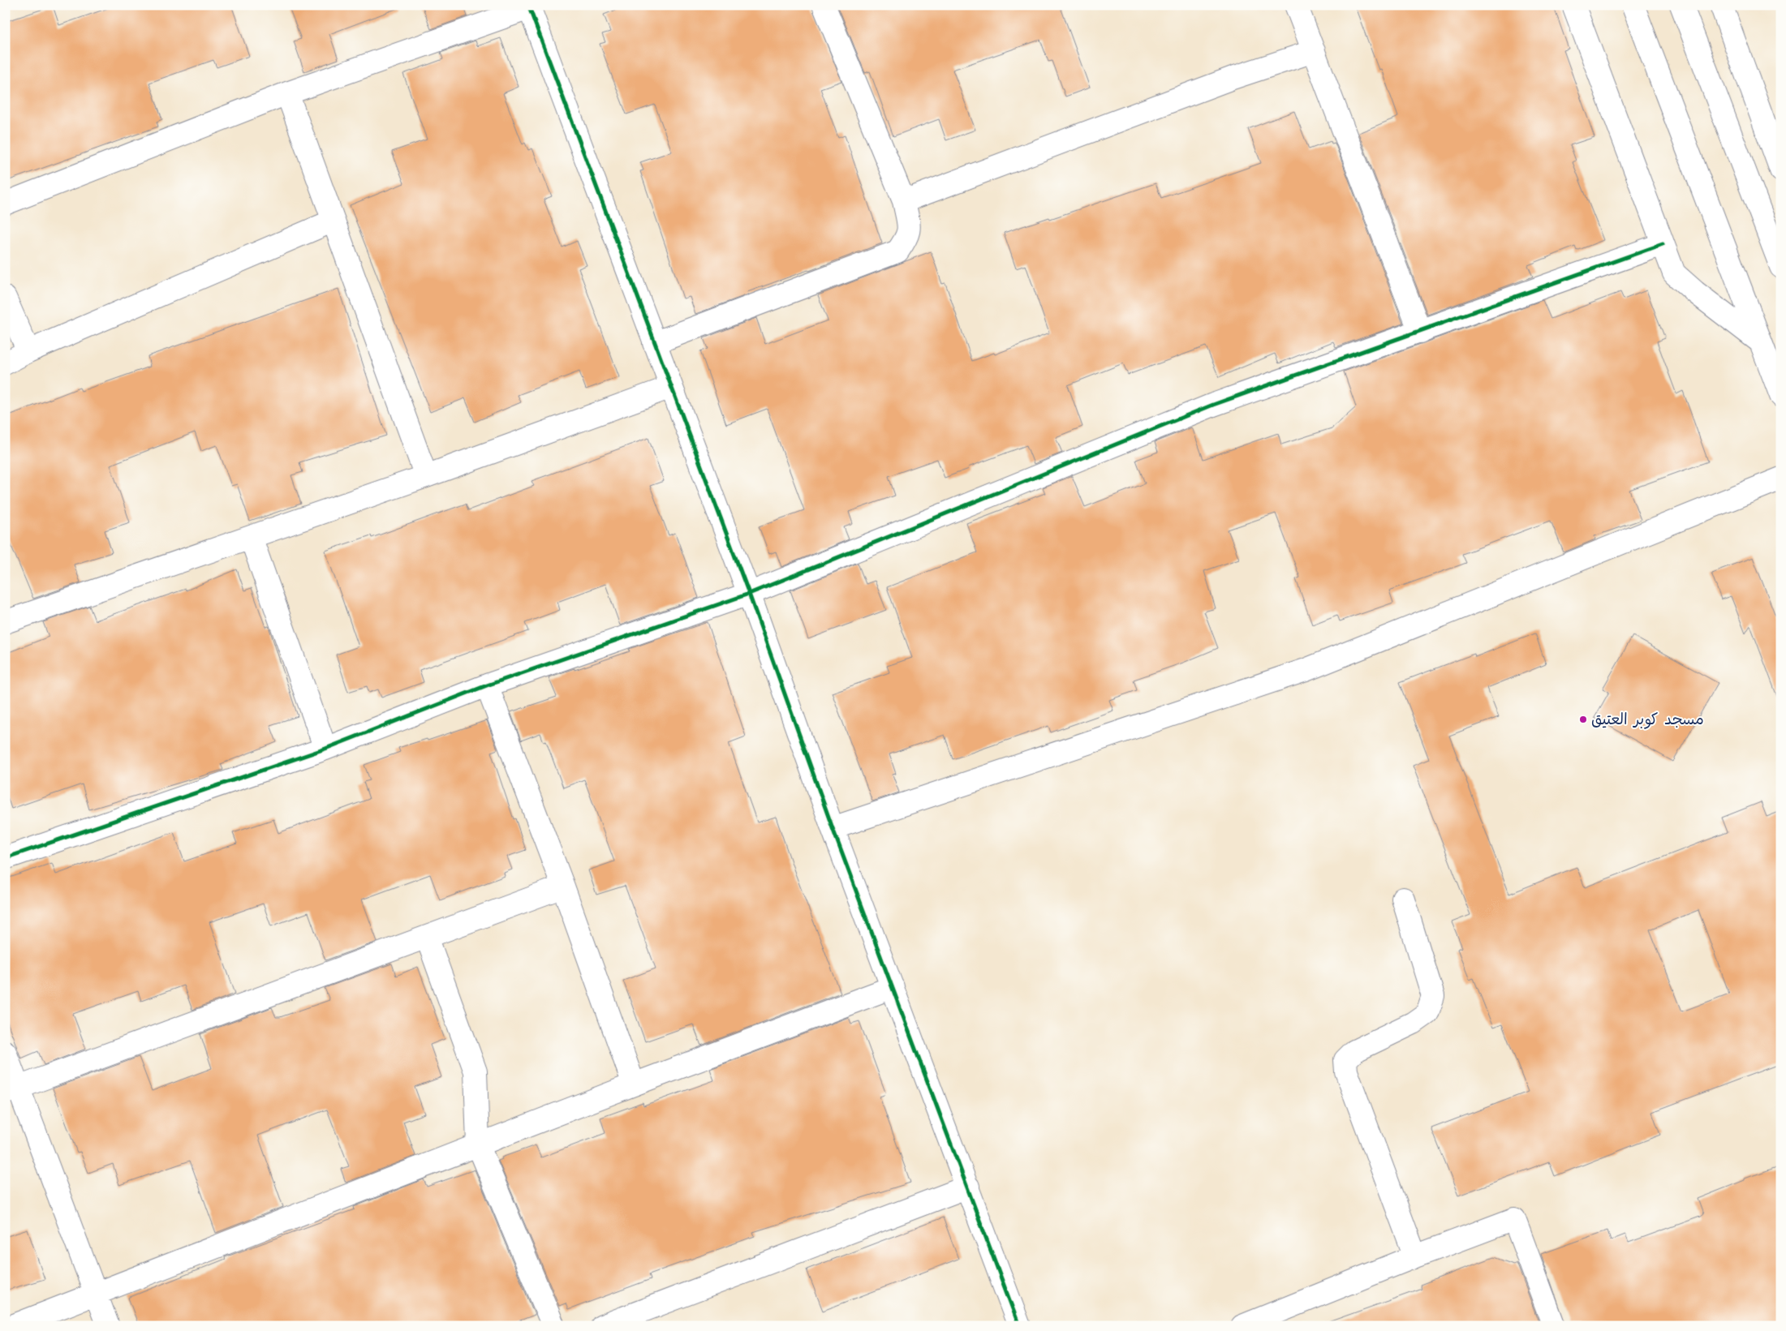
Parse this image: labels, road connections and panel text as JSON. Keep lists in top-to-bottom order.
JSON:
{
  "places": ["مسجد كوبر العتيق"]
}
